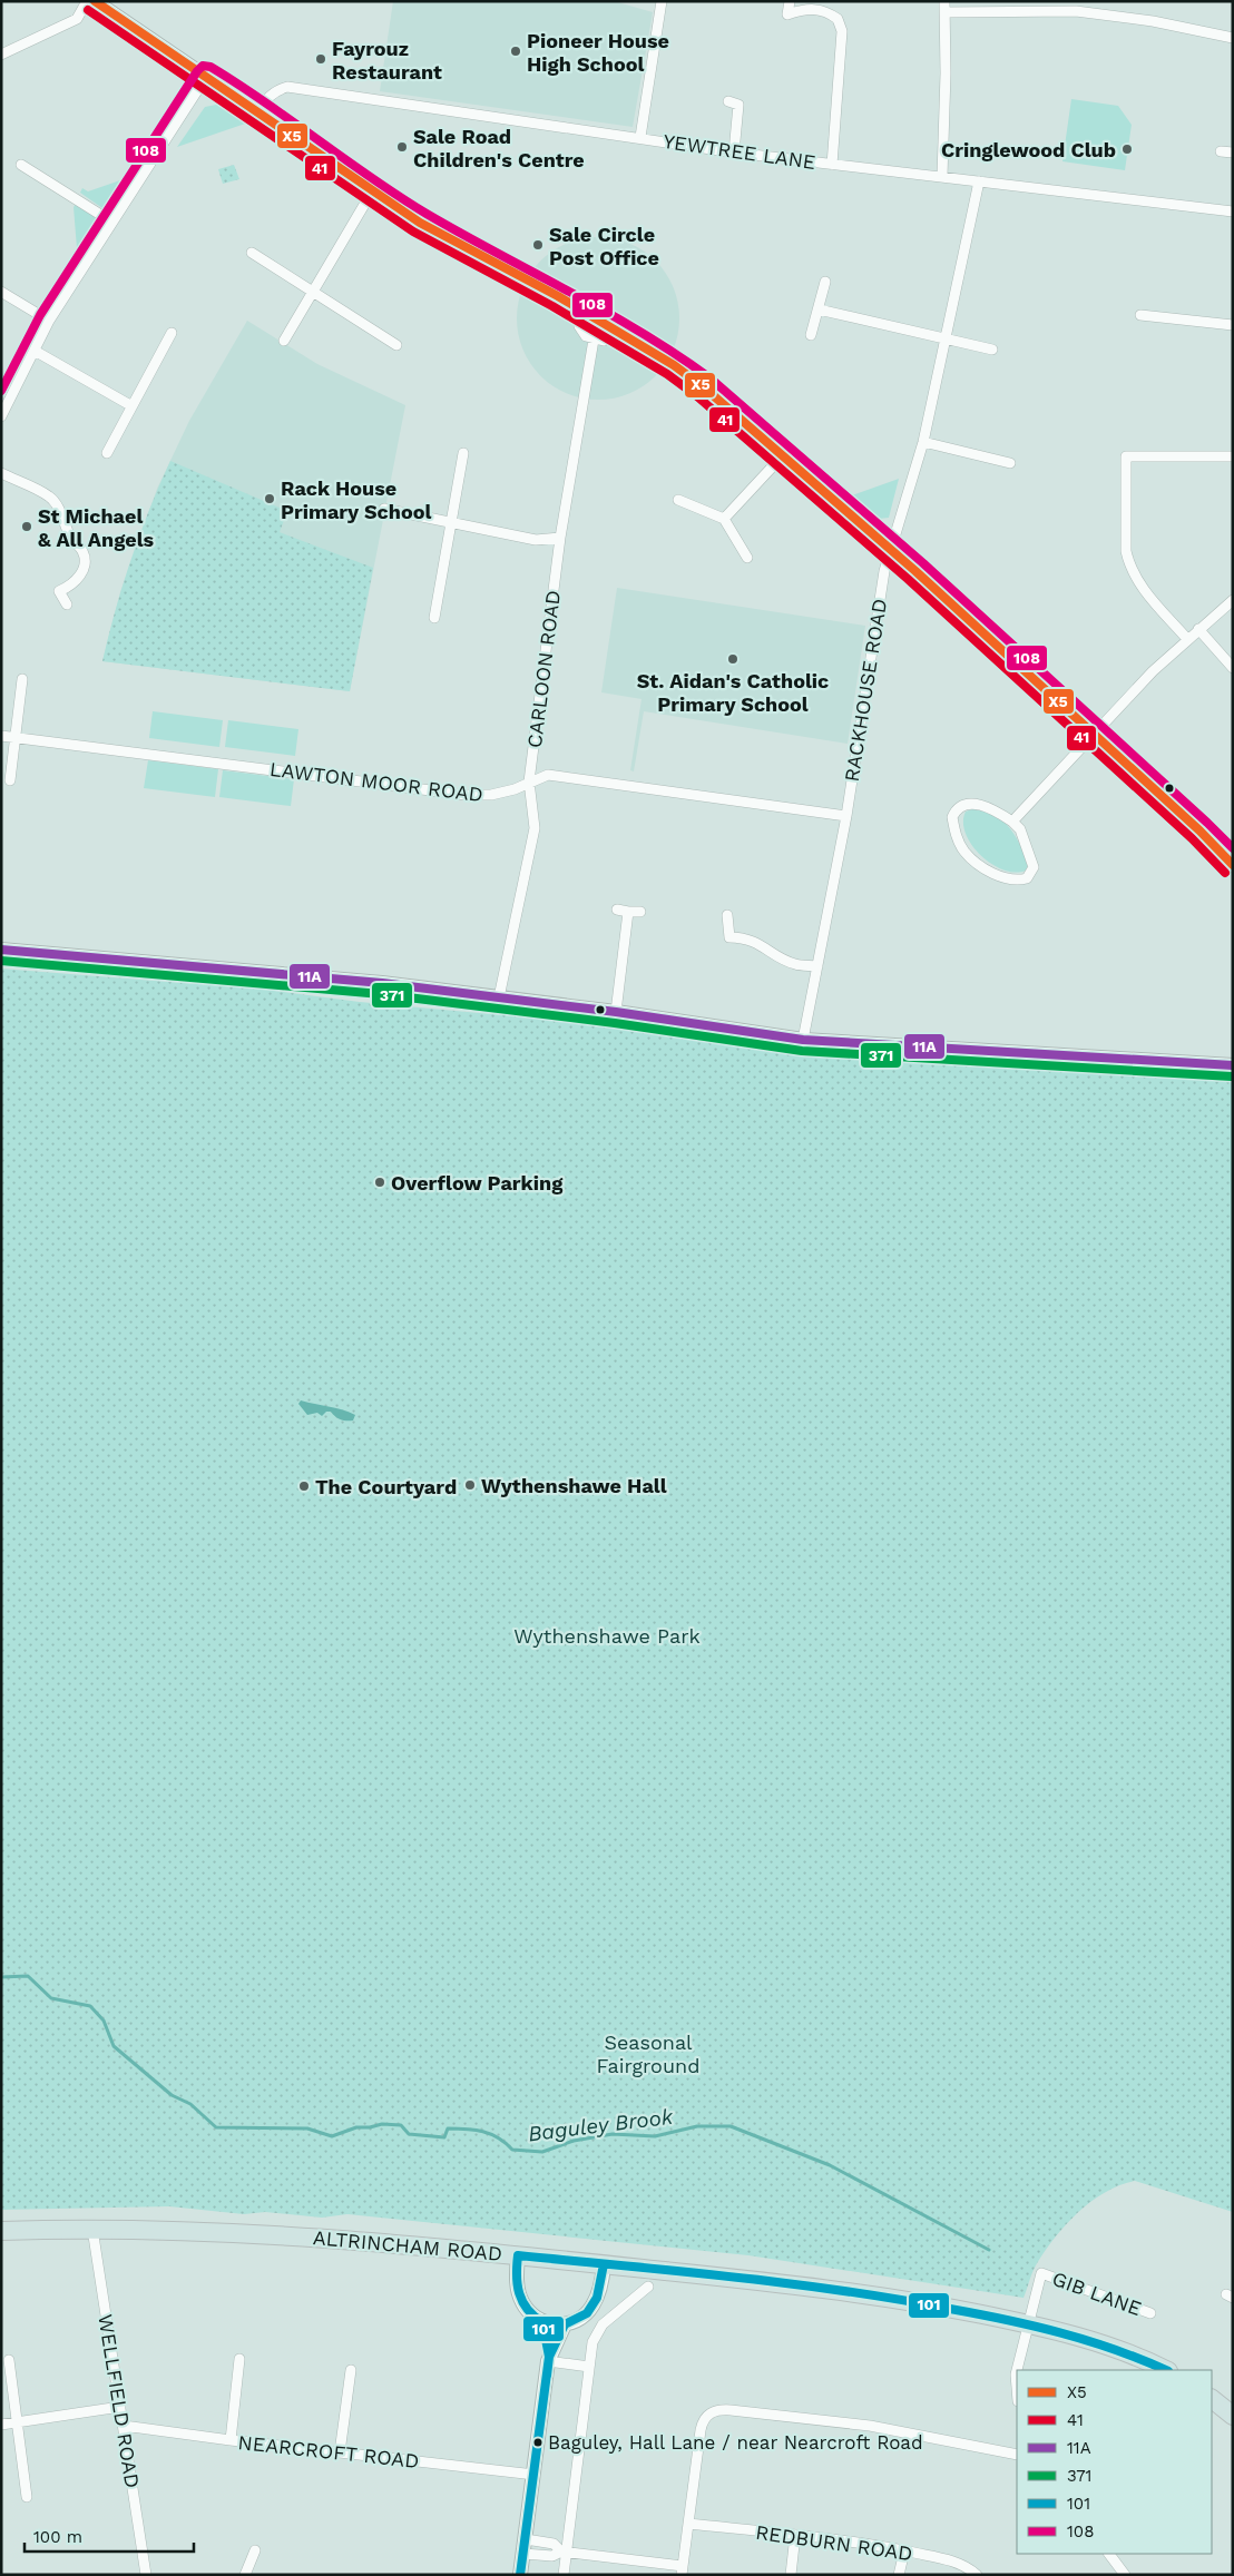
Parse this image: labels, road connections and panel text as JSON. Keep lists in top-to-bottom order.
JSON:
{
  "streets": {
    "highway": ["ALTRINCHAM ROAD"],
    "street": [
      "YEWTREE LANE",
      "CARLOON ROAD",
      "RACKHOUSE ROAD",
      "LAWTON MOOR ROAD",
      "GIB LANE",
      "WELLFIELD ROAD",
      "NEARCROFT ROAD",
      "REDBURN ROAD"
    ]
  },
  "crossings": [
    ["YEWTREE LANE", "RACKHOUSE ROAD"],
    ["CARLOON ROAD", "LAWTON MOOR ROAD"],
    ["RACKHOUSE ROAD", "LAWTON MOOR ROAD"],
    ["ALTRINCHAM ROAD", "GIB LANE"],
    ["ALTRINCHAM ROAD", "WELLFIELD ROAD"],
    ["WELLFIELD ROAD", "NEARCROFT ROAD"]
  ],
  "water": ["Baguley Brook"],
  "parks": ["Wythenshawe Park", "Seasonal Fairground"],
  "places": [
    "Pioneer House High School",
    "Fayrouz Restaurant",
    "Sale Road Children's Centre",
    "Cringlewood Club",
    "Sale Circle Post Office",
    "Rack House Primary School",
    "St Michael & All Angels",
    "St. Aidan's Catholic Primary School",
    "Overflow Parking",
    "Wythenshawe Hall",
    "The Courtyard",
    "Baguley, Hall Lane / near Nearcroft Road"
  ],
  "lines": [
    "transit line X5",
    "transit line 41",
    "transit line 108",
    "transit line 11A",
    "transit line 371",
    "transit line 101"
  ],
  "legend": [
    "X5",
    "41",
    "11A",
    "371",
    "101",
    "108"
  ],
  "scale_bar": "100 m"
}
